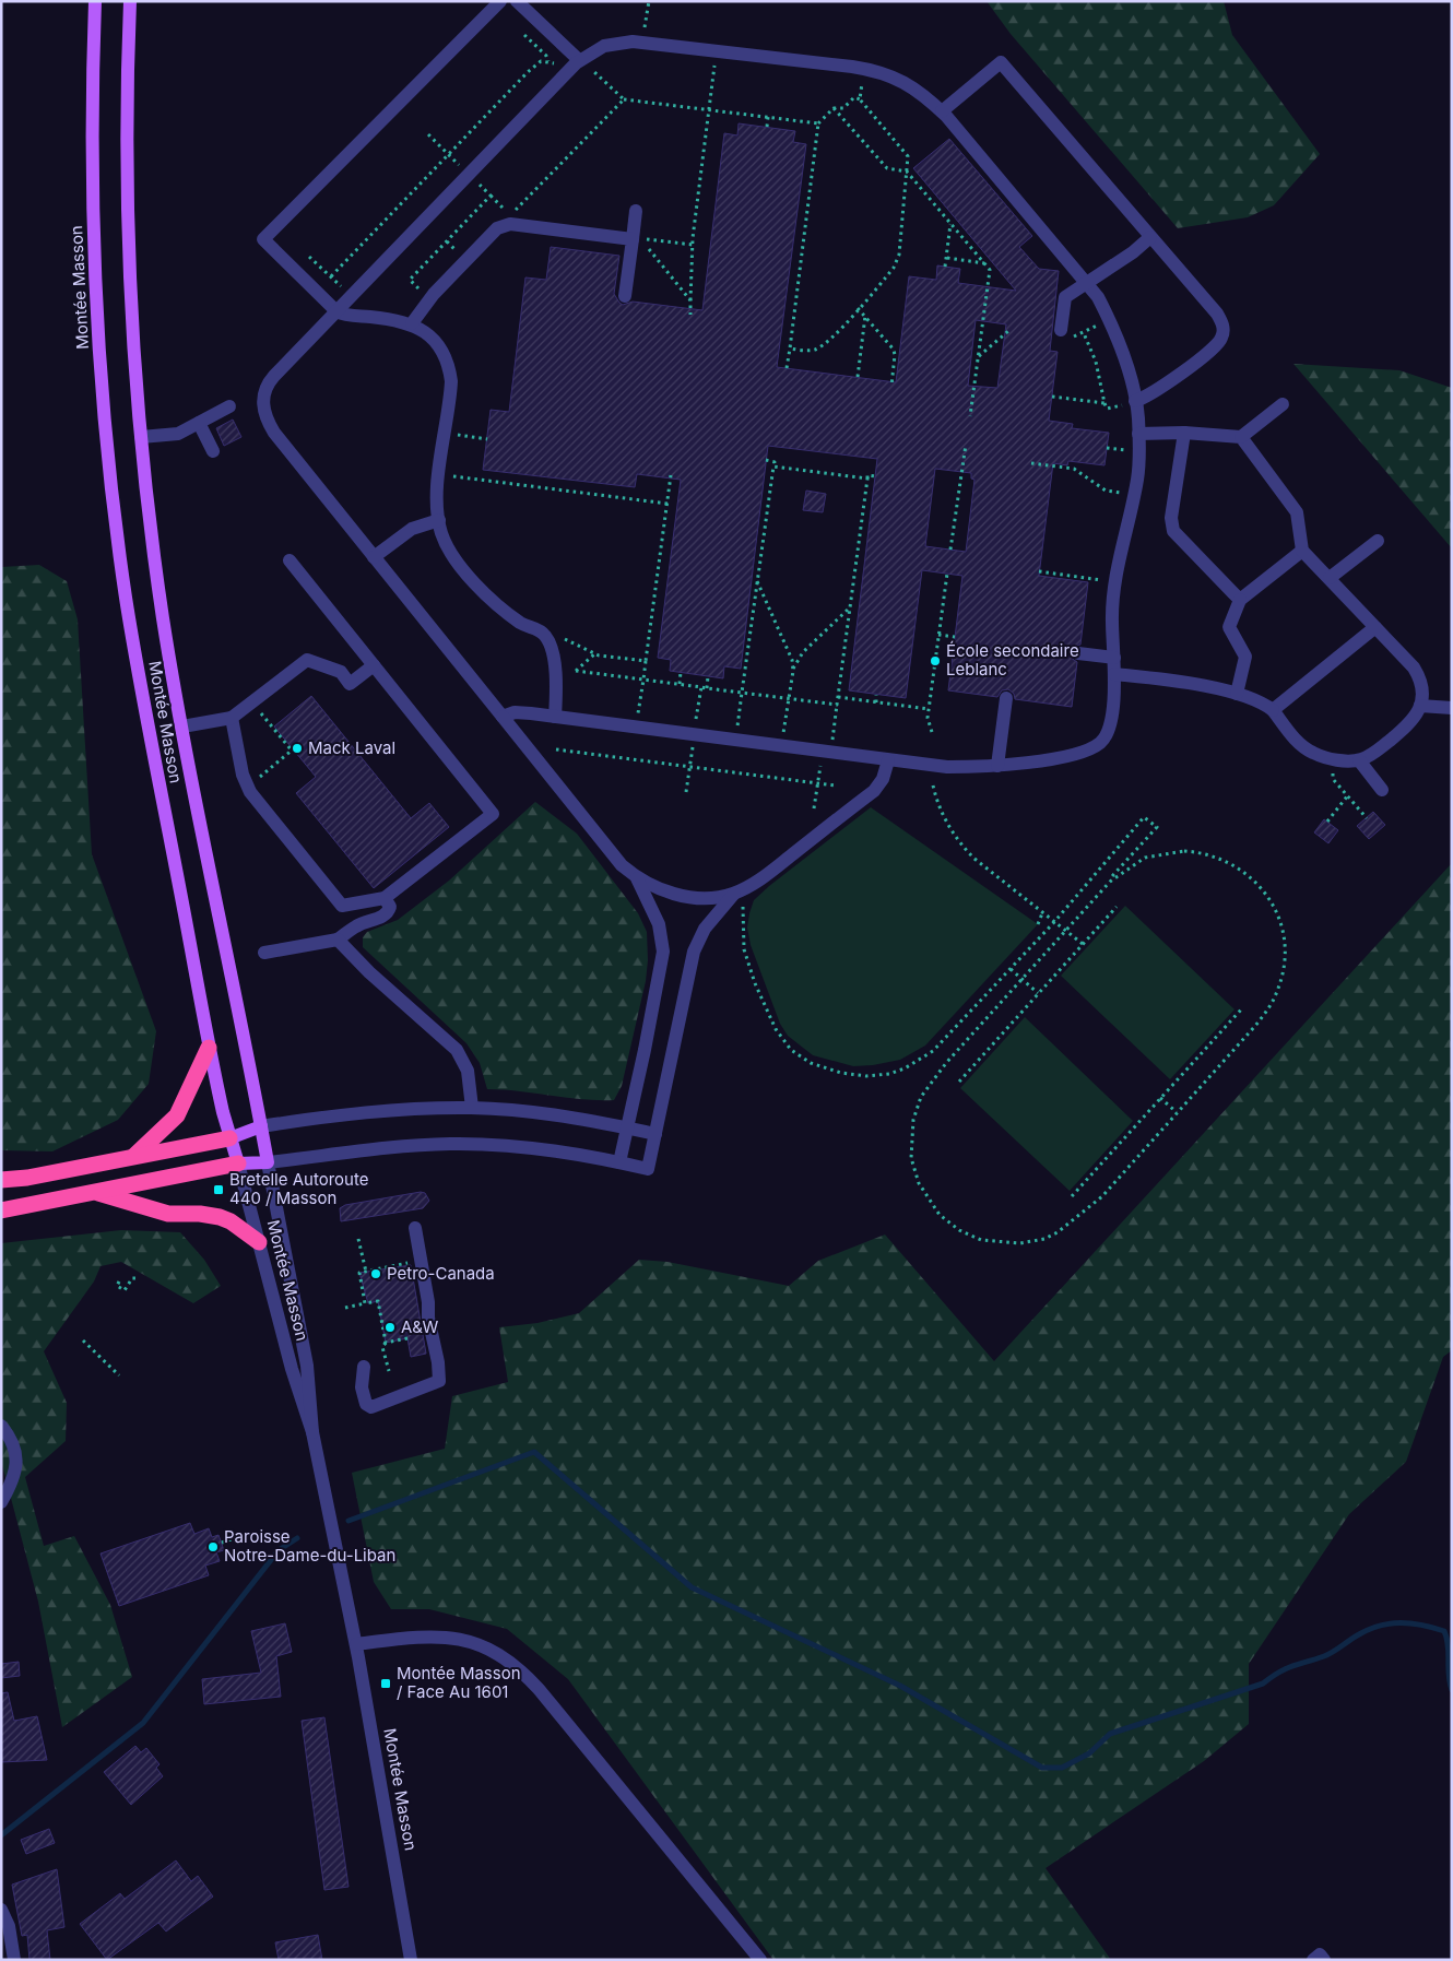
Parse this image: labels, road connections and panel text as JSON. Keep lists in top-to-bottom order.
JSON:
{
  "streets": {
    "main road": ["Montée Masson"]
  },
  "places": {
    "other": [
      "École secondaire Leblanc",
      "Mack Laval",
      "Petro-Canada",
      "A&W",
      "Paroisse Notre-Dame-du-Liban"
    ],
    "transit": ["Bretelle Autoroute 440 / Masson", "Montée Masson / Face Au 1601"]
  }
}
